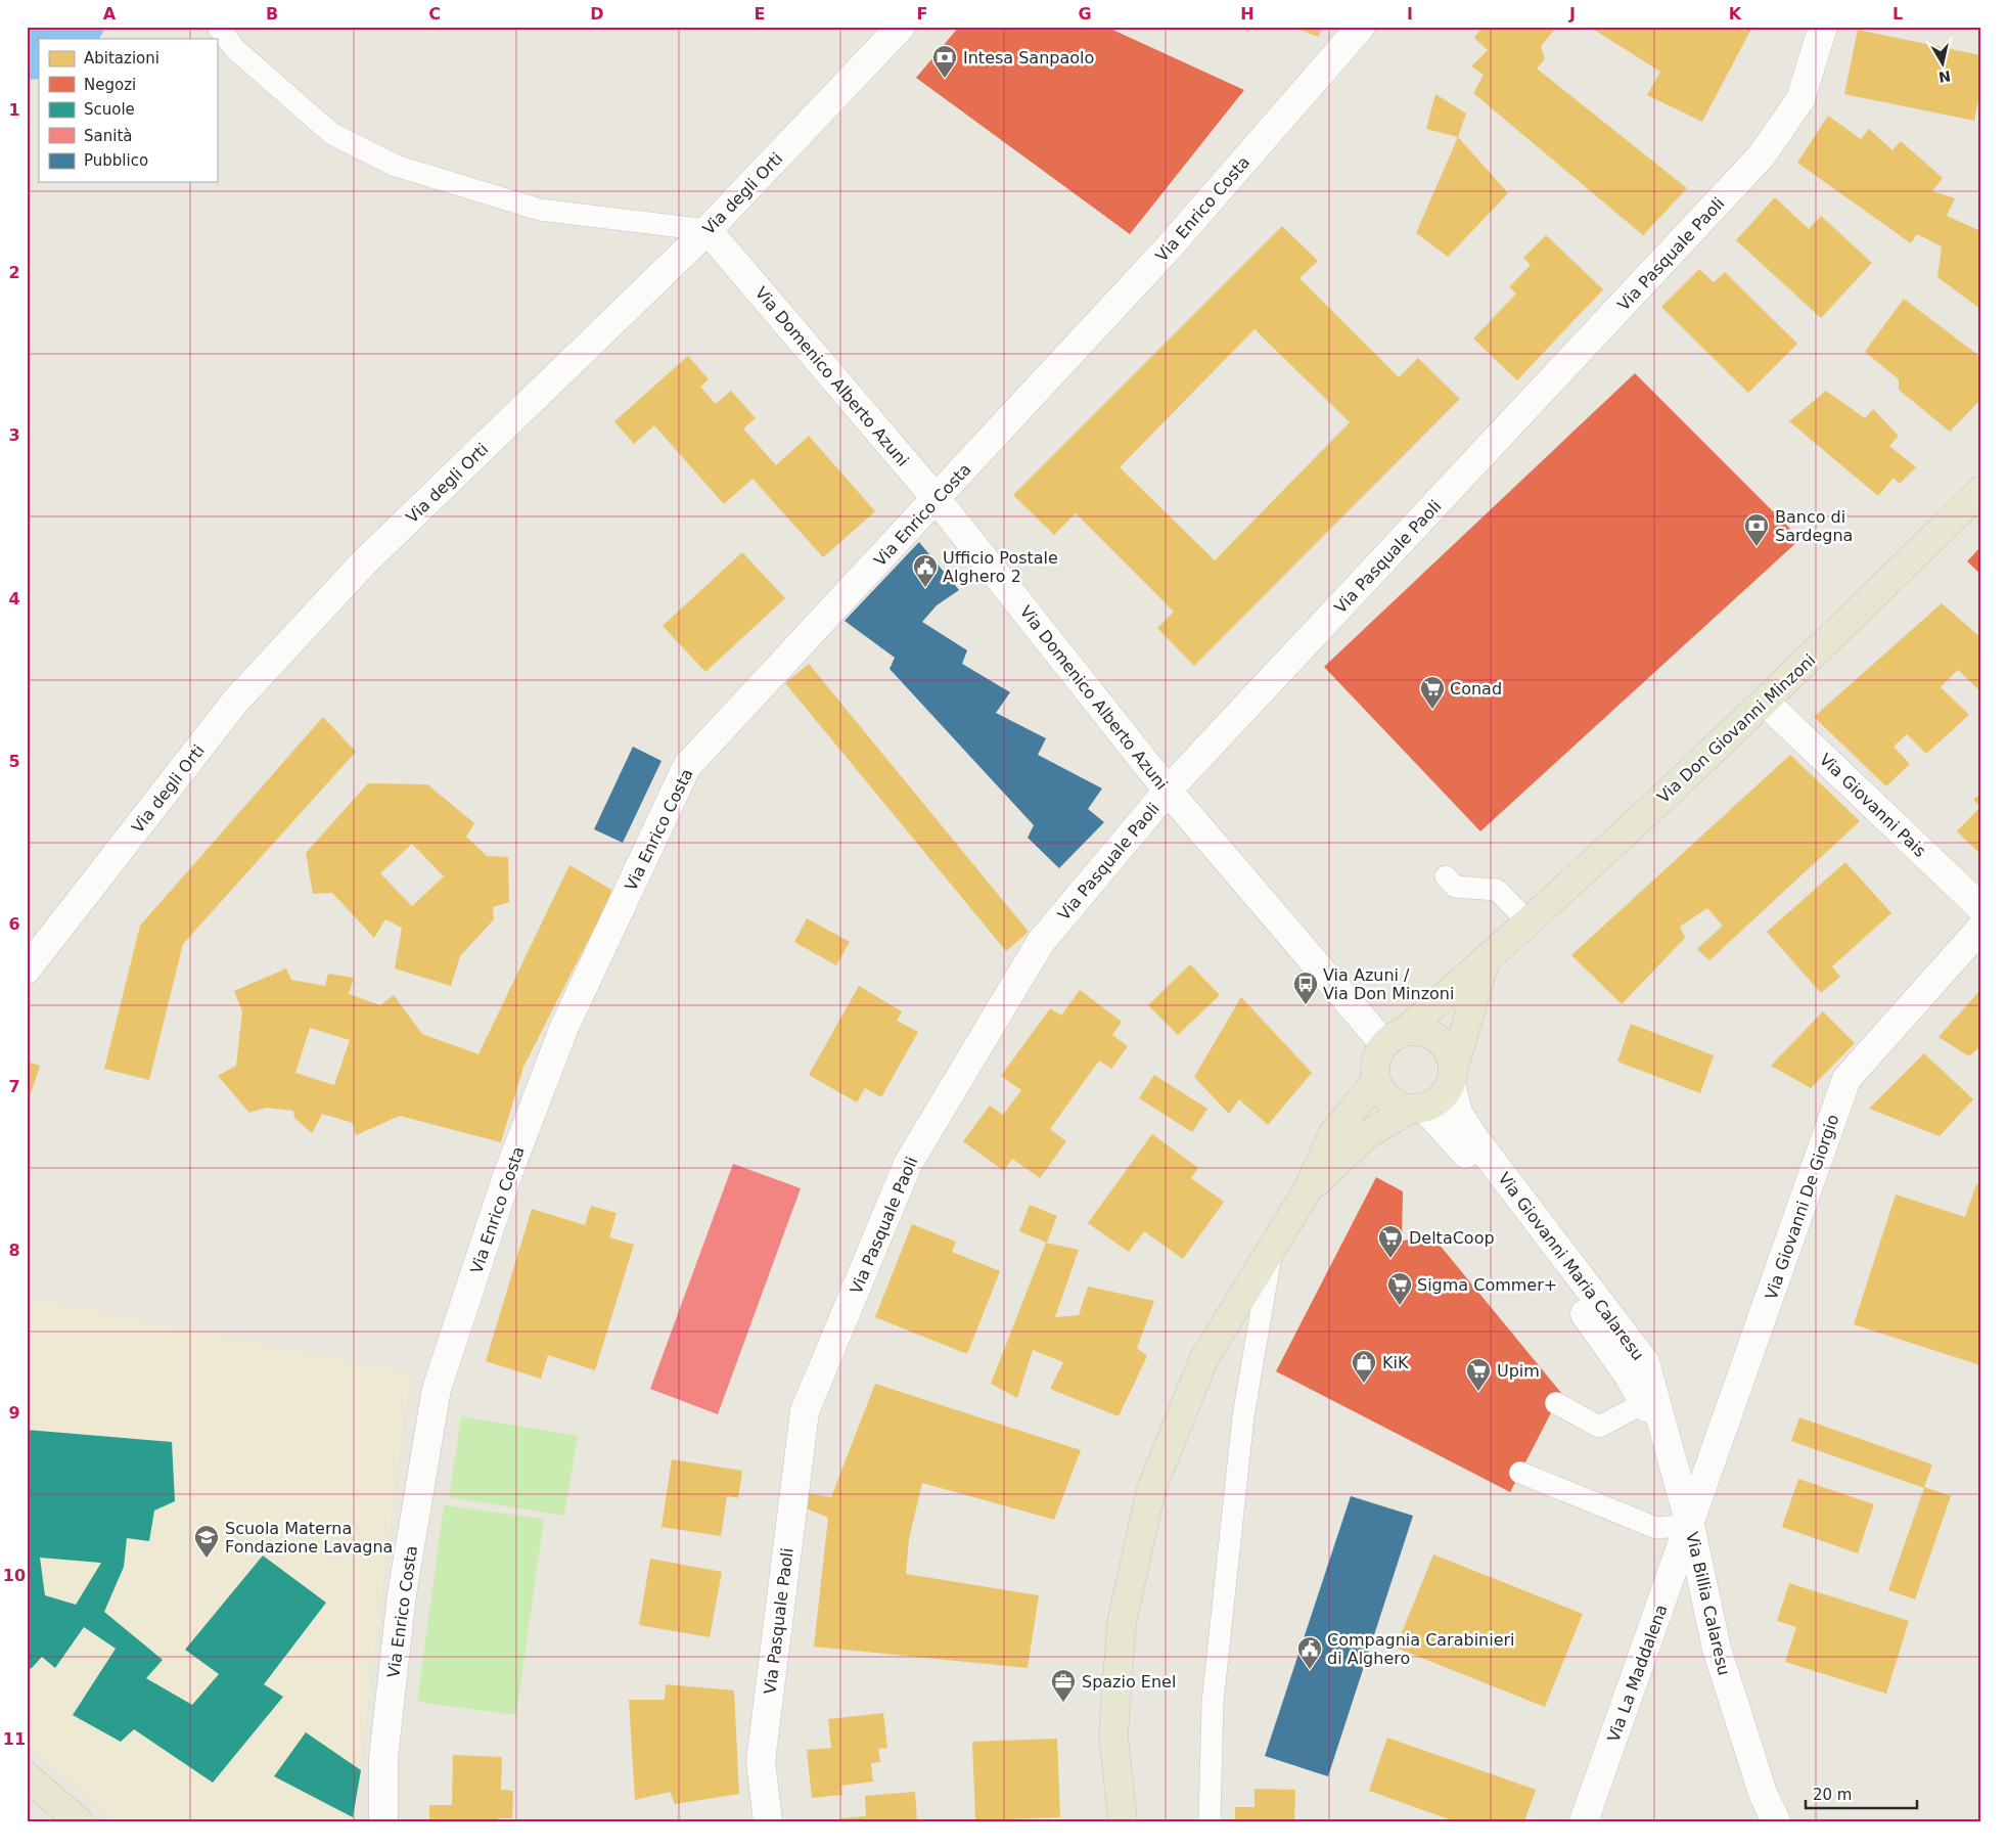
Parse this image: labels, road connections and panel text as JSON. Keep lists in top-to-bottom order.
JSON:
{
  "streets": {
    "main road": ["Via Don Giovanni Minzoni"],
    "street": [
      "Via degli Orti",
      "Via Enrico Costa",
      "Via Pasquale Paoli",
      "Via Domenico Alberto Azuni",
      "Via Giovanni Pais",
      "Via Giovanni De Giorgio",
      "Via Giovanni Maria Calaresu",
      "Via Billia Calaresu",
      "Via La Maddalena"
    ]
  },
  "crossings": [
    ["Via degli Orti", "Via Domenico Alberto Azuni"],
    ["Via Enrico Costa", "Via Domenico Alberto Azuni"],
    ["Via Pasquale Paoli", "Via Domenico Alberto Azuni"],
    ["Via Domenico Alberto Azuni", "Via Don Giovanni Minzoni"],
    ["Via Domenico Alberto Azuni", "Via Giovanni Maria Calaresu"],
    ["Via Don Giovanni Minzoni", "Via Giovanni Pais"],
    ["Via Don Giovanni Minzoni", "Via Giovanni Maria Calaresu"],
    ["Via Giovanni De Giorgio", "Via Billia Calaresu"],
    ["Via Giovanni De Giorgio", "Via La Maddalena"],
    ["Via Giovanni Maria Calaresu", "Via Billia Calaresu"],
    ["Via Billia Calaresu", "Via La Maddalena"]
  ],
  "places": {
    "bank": ["Intesa Sanpaolo", "Banco di Sardegna"],
    "public building": ["Ufficio Postale Alghero 2", "Compagnia Carabinieri di Alghero"],
    "supermarket": [
      "Conad",
      "DeltaCoop",
      "Sigma Commer+",
      "Upim"
    ],
    "bus stop": ["Via Azuni / Via Don Minzoni"],
    "shop": ["KiK"],
    "school or university": ["Scuola Materna Fondazione Lavagna"],
    "office": ["Spazio Enel"]
  },
  "legend": [
    "Abitazioni",
    "Negozi",
    "Scuole",
    "Sanità",
    "Pubblico"
  ],
  "scale_bar": "20 m",
  "north": "bottom",
  "grid": {
    "columns": [
      "A",
      "B",
      "C",
      "D",
      "E",
      "F",
      "G",
      "H",
      "I",
      "J",
      "K",
      "L"
    ],
    "rows": [
      "1",
      "2",
      "3",
      "4",
      "5",
      "6",
      "7",
      "8",
      "9",
      "10",
      "11"
    ]
  }
}
